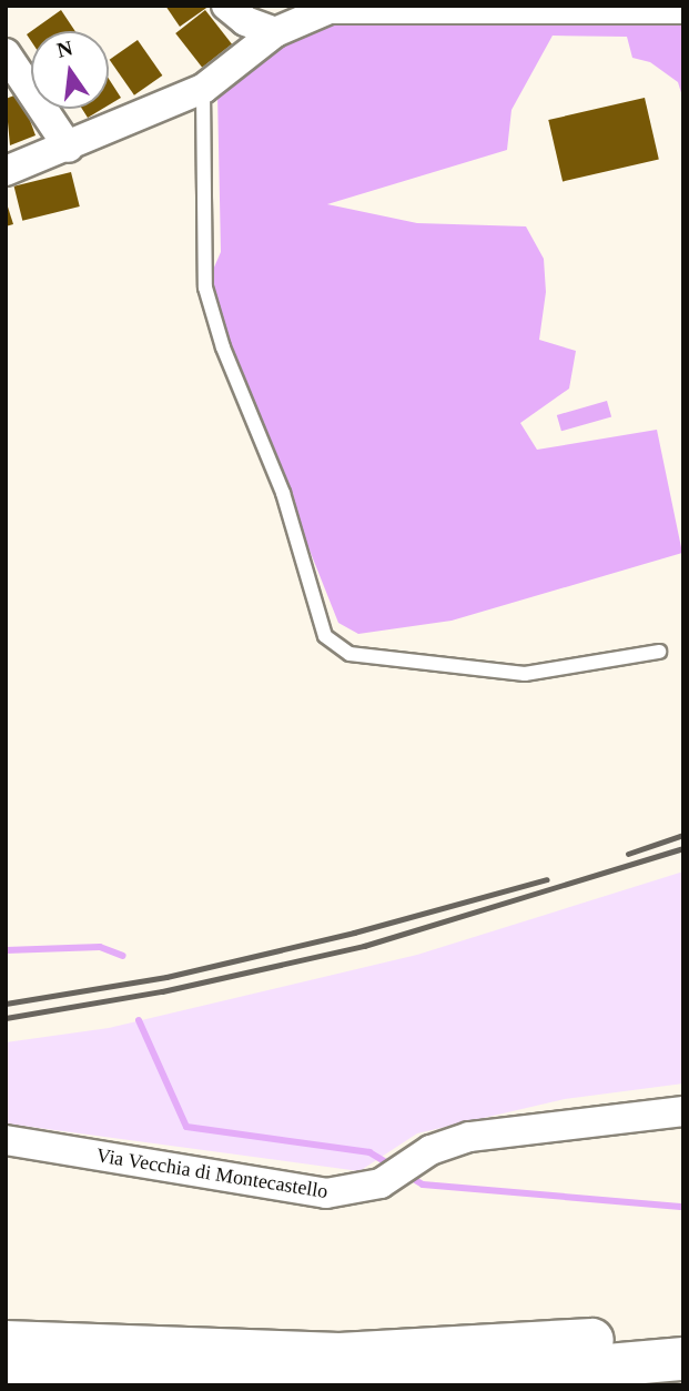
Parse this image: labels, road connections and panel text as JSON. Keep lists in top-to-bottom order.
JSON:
{
  "streets": {
    "street": ["Via Vecchia di Montecastello"]
  },
  "north": "top"
}
